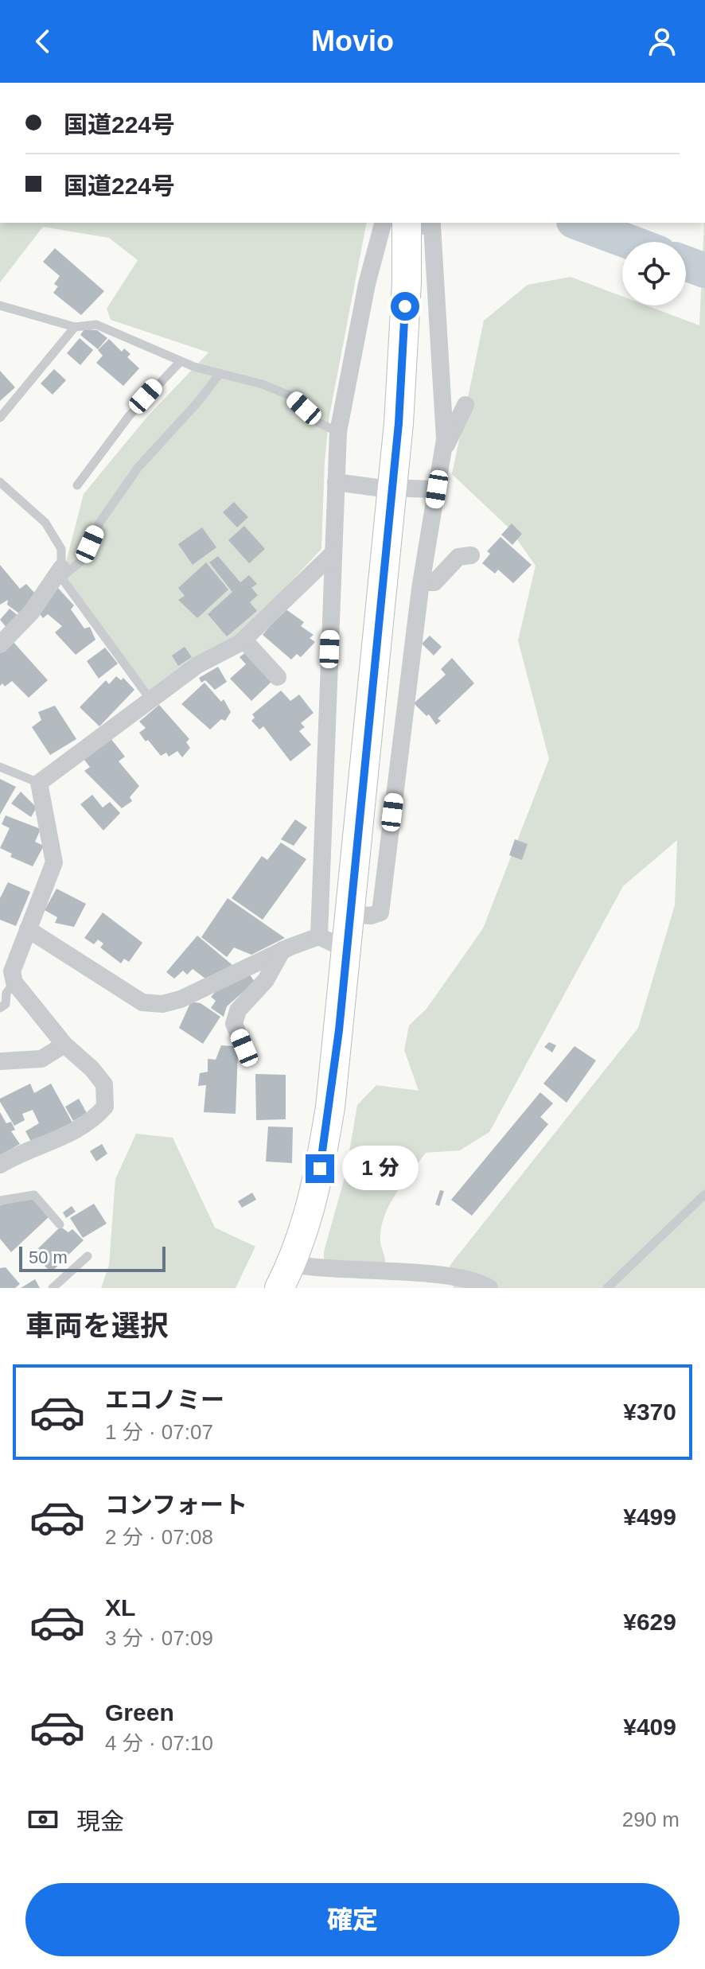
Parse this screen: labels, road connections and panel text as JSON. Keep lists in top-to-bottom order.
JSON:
{
  "scale_bar": "50 m",
  "page": {
    "header": "Movio",
    "banner": ["国道224号", "国道224号"],
    "bubble": "1 分",
    "scale": "50 m",
    "heading": "車両を選択",
    "list": [
      {
        "name": "エコノミー",
        "note": "1 分 · 07:07",
        "value": "¥370"
      },
      {
        "name": "コンフォート",
        "note": "2 分 · 07:08",
        "value": "¥499"
      },
      {
        "name": "XL",
        "note": "3 分 · 07:09",
        "value": "¥629"
      },
      {
        "name": "Green",
        "note": "4 分 · 07:10",
        "value": "¥409"
      }
    ],
    "pay": ["現金", "290 m"],
    "buttons": "確定"
  }
}
